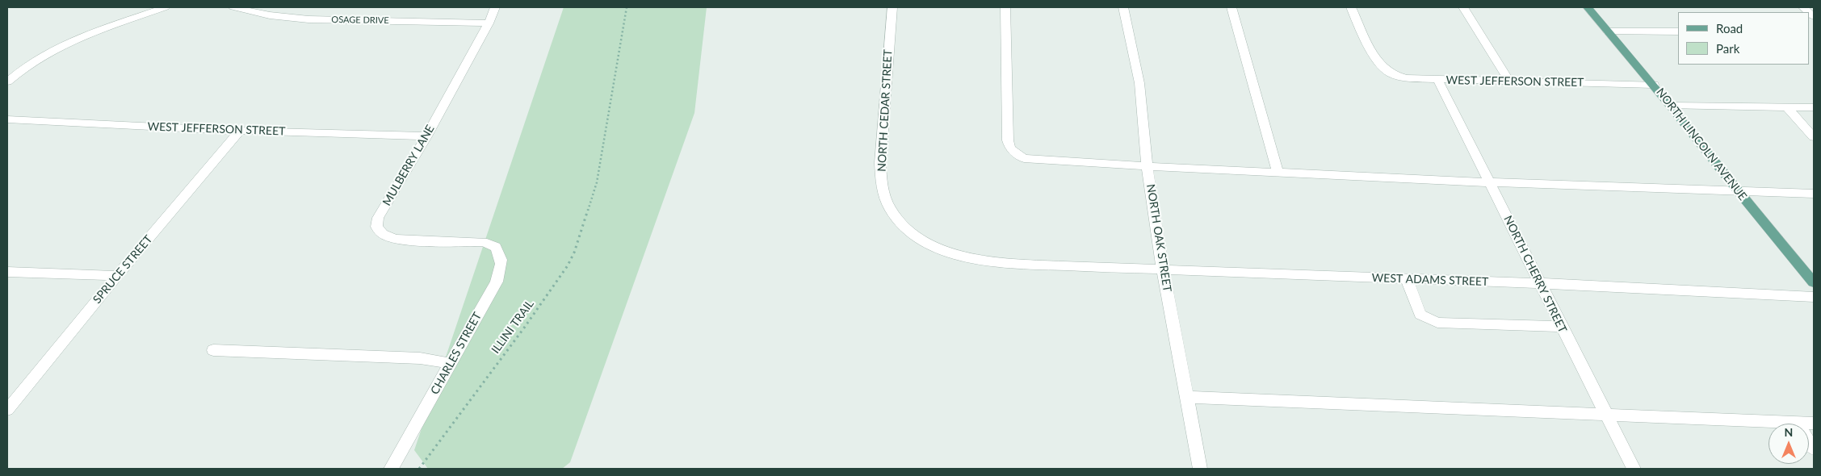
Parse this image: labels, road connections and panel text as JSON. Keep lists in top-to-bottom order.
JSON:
{
  "streets": {
    "main road": ["NORTH LINCOLN AVENUE"],
    "street": [
      "OSAGE DRIVE",
      "WEST JEFFERSON STREET",
      "NORTH CEDAR STREET",
      "MULBERRY LANE",
      "NORTH OAK STREET",
      "SPRUCE STREET",
      "NORTH CHERRY STREET",
      "WEST ADAMS STREET",
      "CHARLES STREET"
    ],
    "path": ["ILLINI TRAIL"]
  },
  "crossings": [
    ["OSAGE DRIVE", "MULBERRY LANE"],
    ["WEST JEFFERSON STREET", "NORTH LINCOLN AVENUE"],
    ["WEST JEFFERSON STREET", "MULBERRY LANE"],
    ["WEST JEFFERSON STREET", "SPRUCE STREET"],
    ["WEST JEFFERSON STREET", "NORTH CHERRY STREET"],
    ["NORTH CEDAR STREET", "WEST ADAMS STREET"],
    ["MULBERRY LANE", "CHARLES STREET"],
    ["NORTH OAK STREET", "WEST ADAMS STREET"],
    ["NORTH CHERRY STREET", "WEST ADAMS STREET"]
  ],
  "legend": ["Road", "Park"],
  "north": "top"
}
